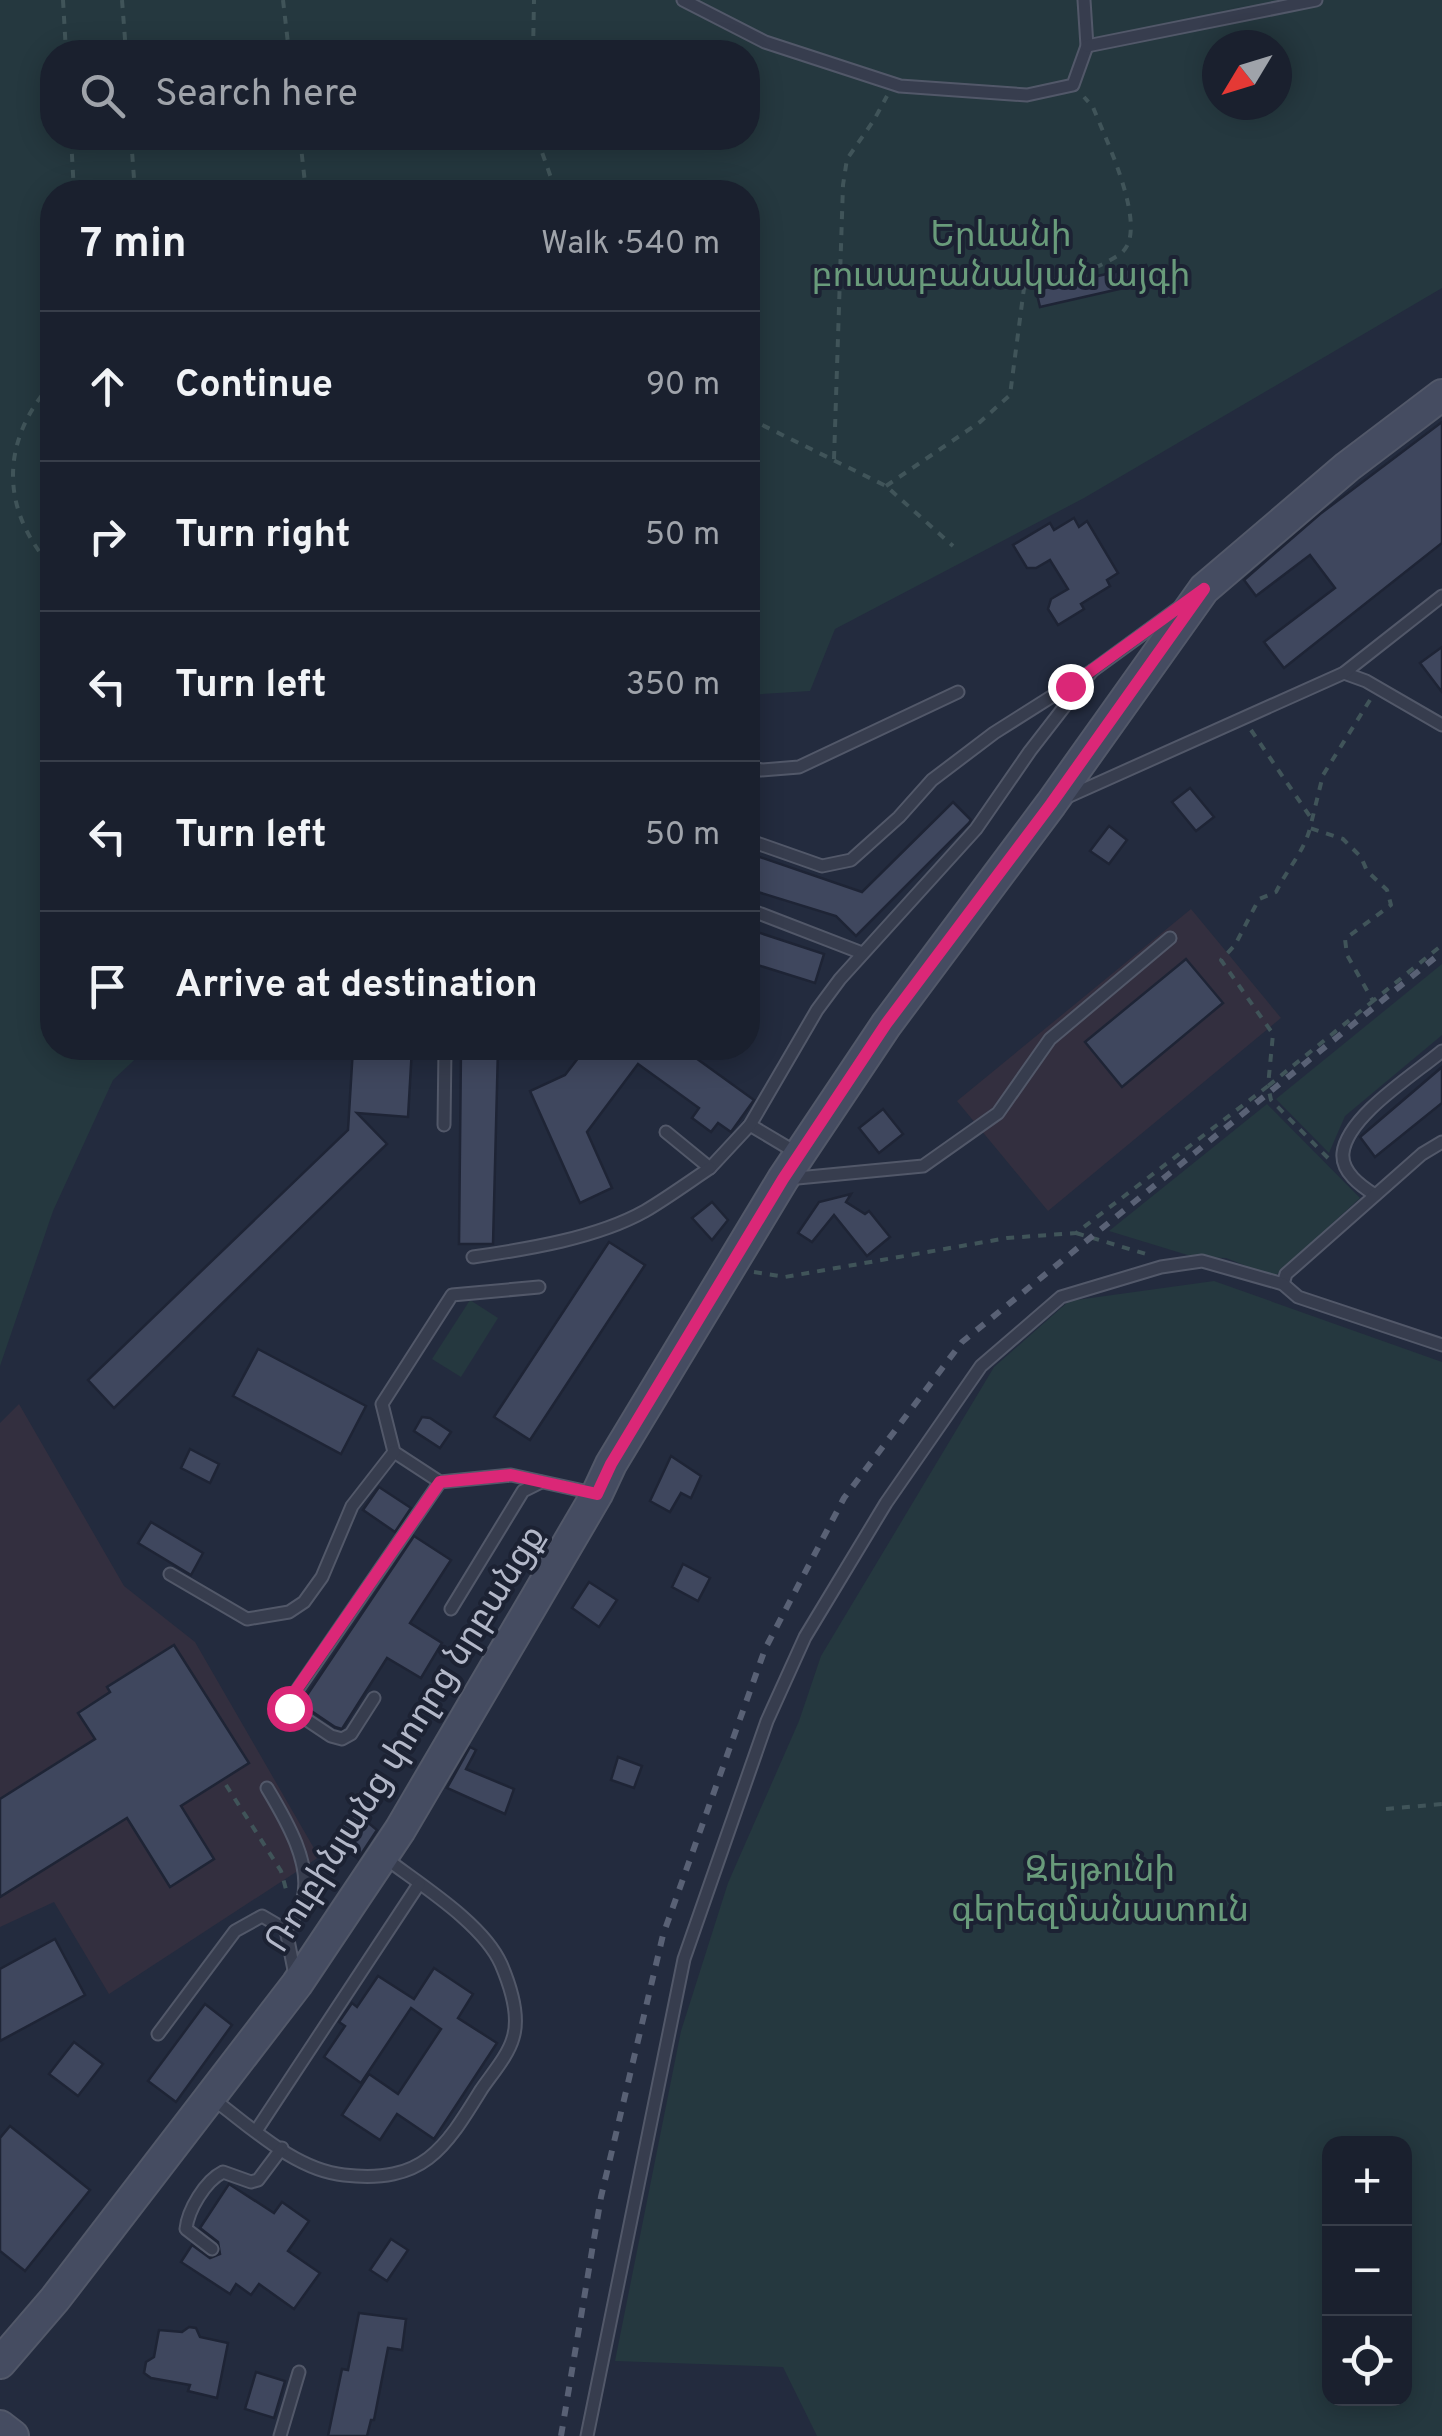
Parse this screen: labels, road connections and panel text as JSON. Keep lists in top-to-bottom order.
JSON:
{
  "streets": {
    "street": ["Ռուբինյանց փողոց նրբանցք"]
  },
  "parks": ["Երևանի բուսաբանական այգի", "Զեյթունի գերեզմանատուն"],
  "north": "bottom left",
  "page": {
    "search": "Search here",
    "heading": ["7 min", "Walk · 540 m"],
    "list": [
      ["Continue", "90 m"],
      ["Turn right", "50 m"],
      ["Turn left", "350 m"],
      ["Turn left", "50 m"],
      "Arrive at destination"
    ],
    "map_buttons": ["+", "−"]
  }
}
